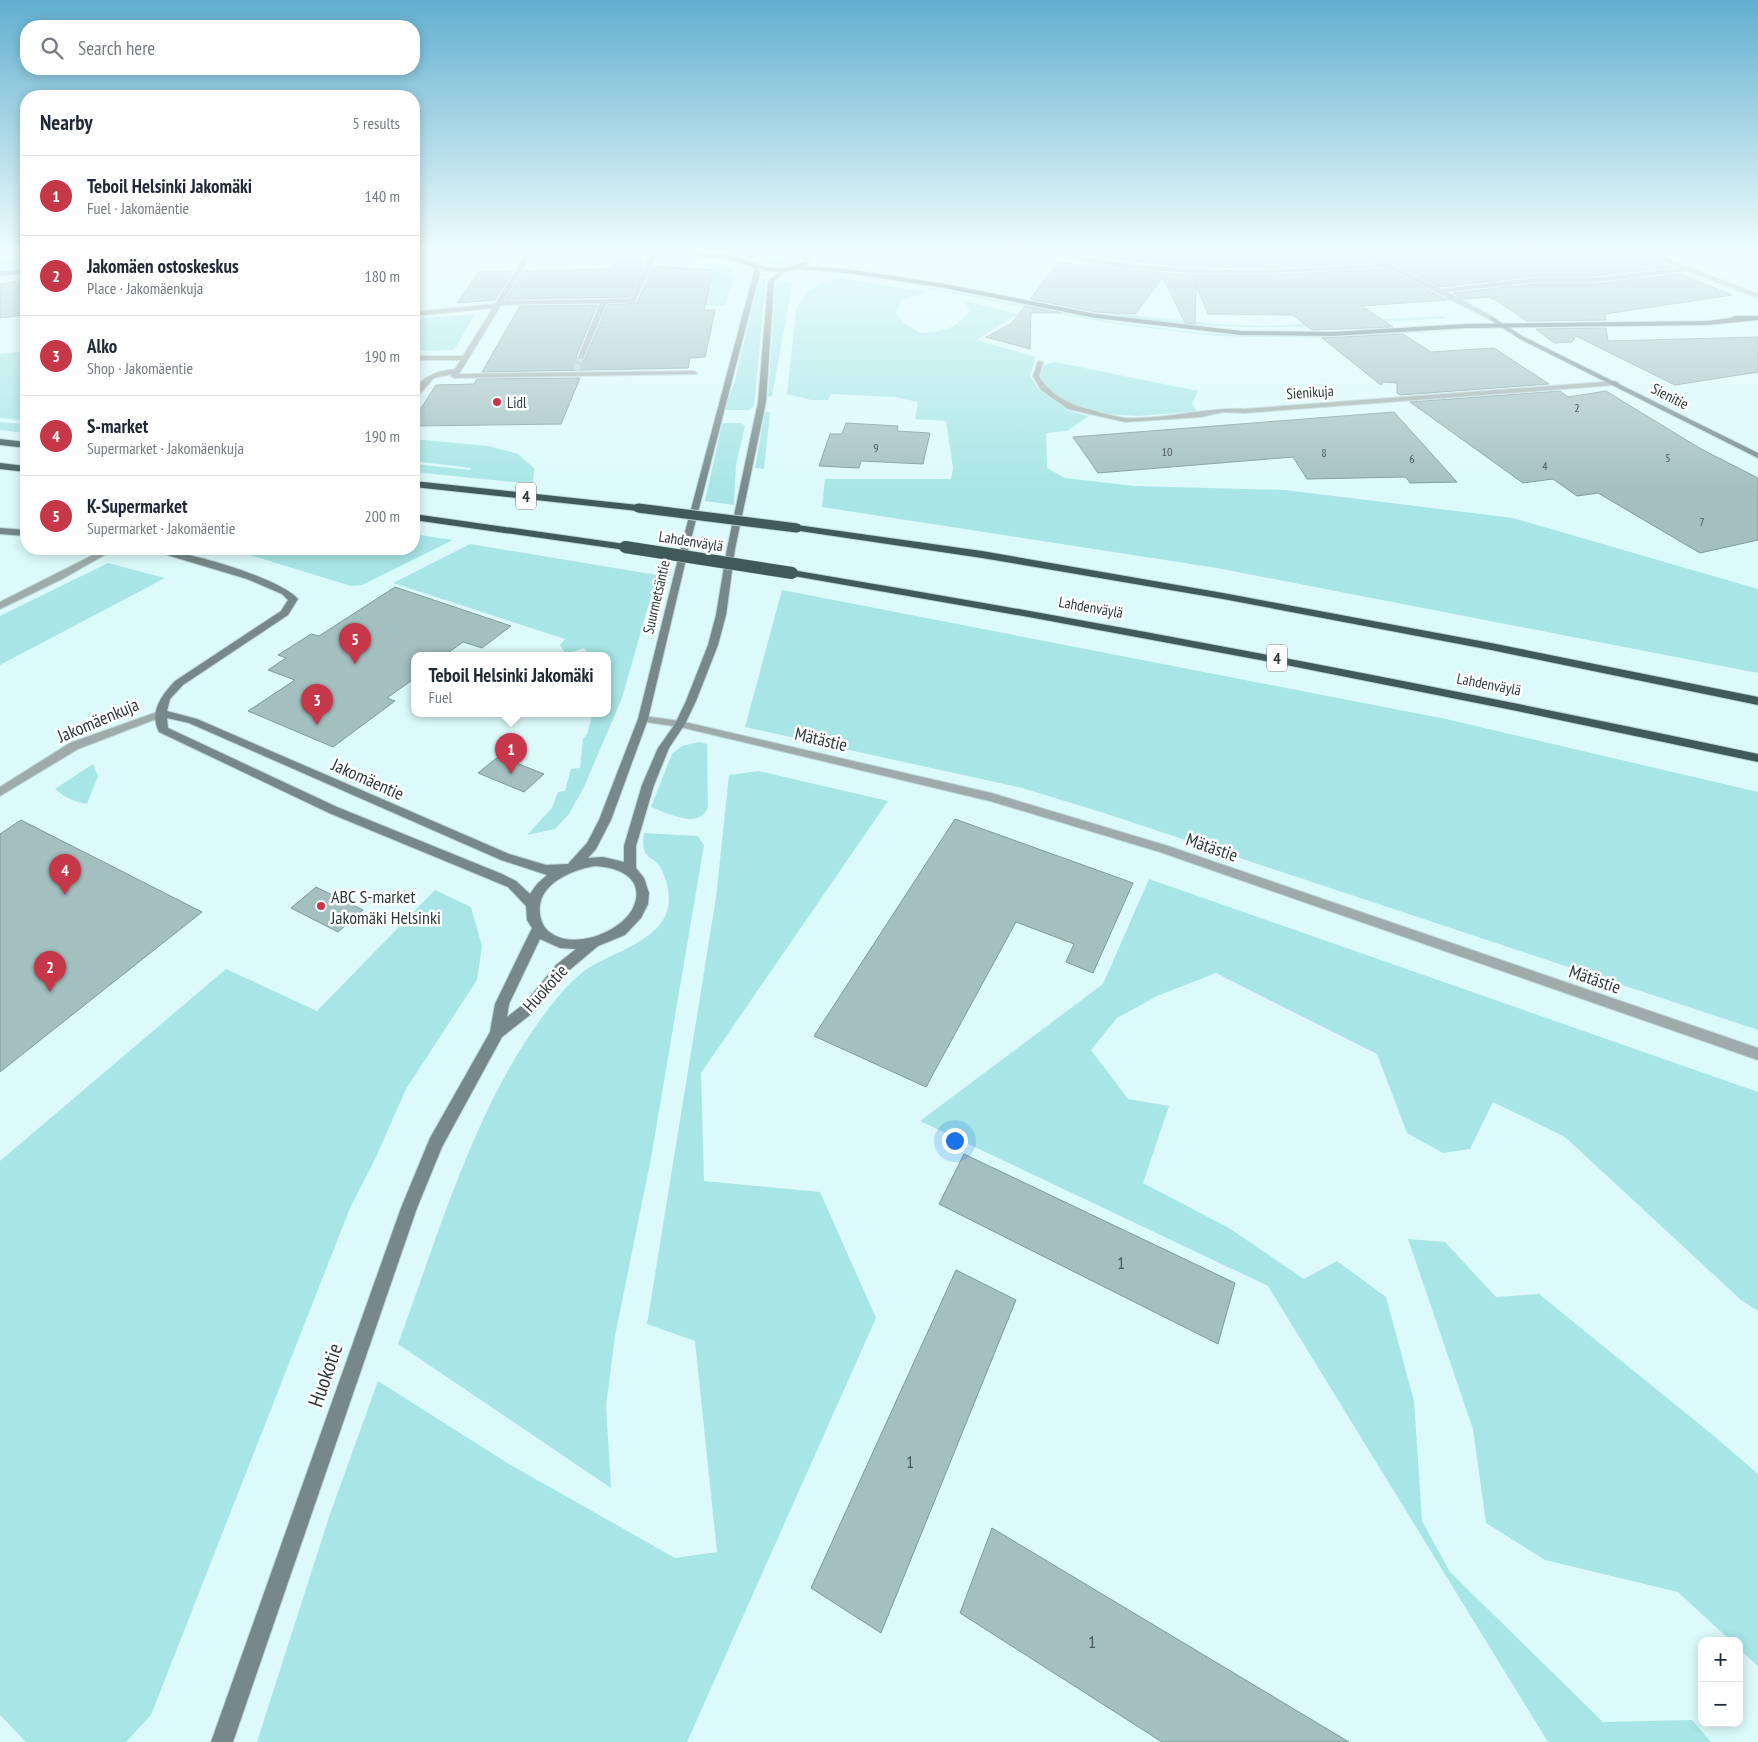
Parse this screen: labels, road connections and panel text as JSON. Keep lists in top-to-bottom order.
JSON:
{
  "streets": {
    "highway": ["4", "Lahdenväylä"],
    "main road": [
      "Sienitie",
      "Suurmetsäntie",
      "Jakomäentie",
      "Huokotie"
    ],
    "street": ["Sienikuja", "Jakomäenkuja", "Mätästie"]
  },
  "crossings": [
    ["Sienikuja", "Sienitie"],
    ["Suurmetsäntie", "Mätästie"],
    ["Suurmetsäntie", "Jakomäentie"],
    ["Suurmetsäntie", "Huokotie"],
    ["Jakomäenkuja", "Jakomäentie"],
    ["Jakomäentie", "Huokotie"]
  ],
  "places": ["Lidl", "ABC S-market Jakomäki Helsinki"],
  "house_numbers": [
    "2",
    "9",
    "10",
    "8",
    "5",
    "6",
    "4",
    "7",
    "1",
    "1",
    "1"
  ],
  "page": {
    "search": "Search here",
    "heading": ["Nearby", "5 results"],
    "list": [
      {
        "mark": "1",
        "name": "Teboil Helsinki Jakomäki",
        "note": "Fuel · Jakomäentie",
        "value": "140 m"
      },
      {
        "mark": "2",
        "name": "Jakomäen ostoskeskus",
        "note": "Place · Jakomäenkuja",
        "value": "180 m"
      },
      {
        "mark": "3",
        "name": "Alko",
        "note": "Shop · Jakomäentie",
        "value": "190 m"
      },
      {
        "mark": "4",
        "name": "S-market",
        "note": "Supermarket · Jakomäenkuja",
        "value": "190 m"
      },
      {
        "mark": "5",
        "name": "K-Supermarket",
        "note": "Supermarket · Jakomäentie",
        "value": "200 m"
      }
    ],
    "pins": [
      "5",
      "3",
      "1",
      "4",
      "2"
    ],
    "popup": ["Teboil Helsinki Jakomäki", "Fuel"],
    "map_buttons": ["+", "−"]
  }
}
